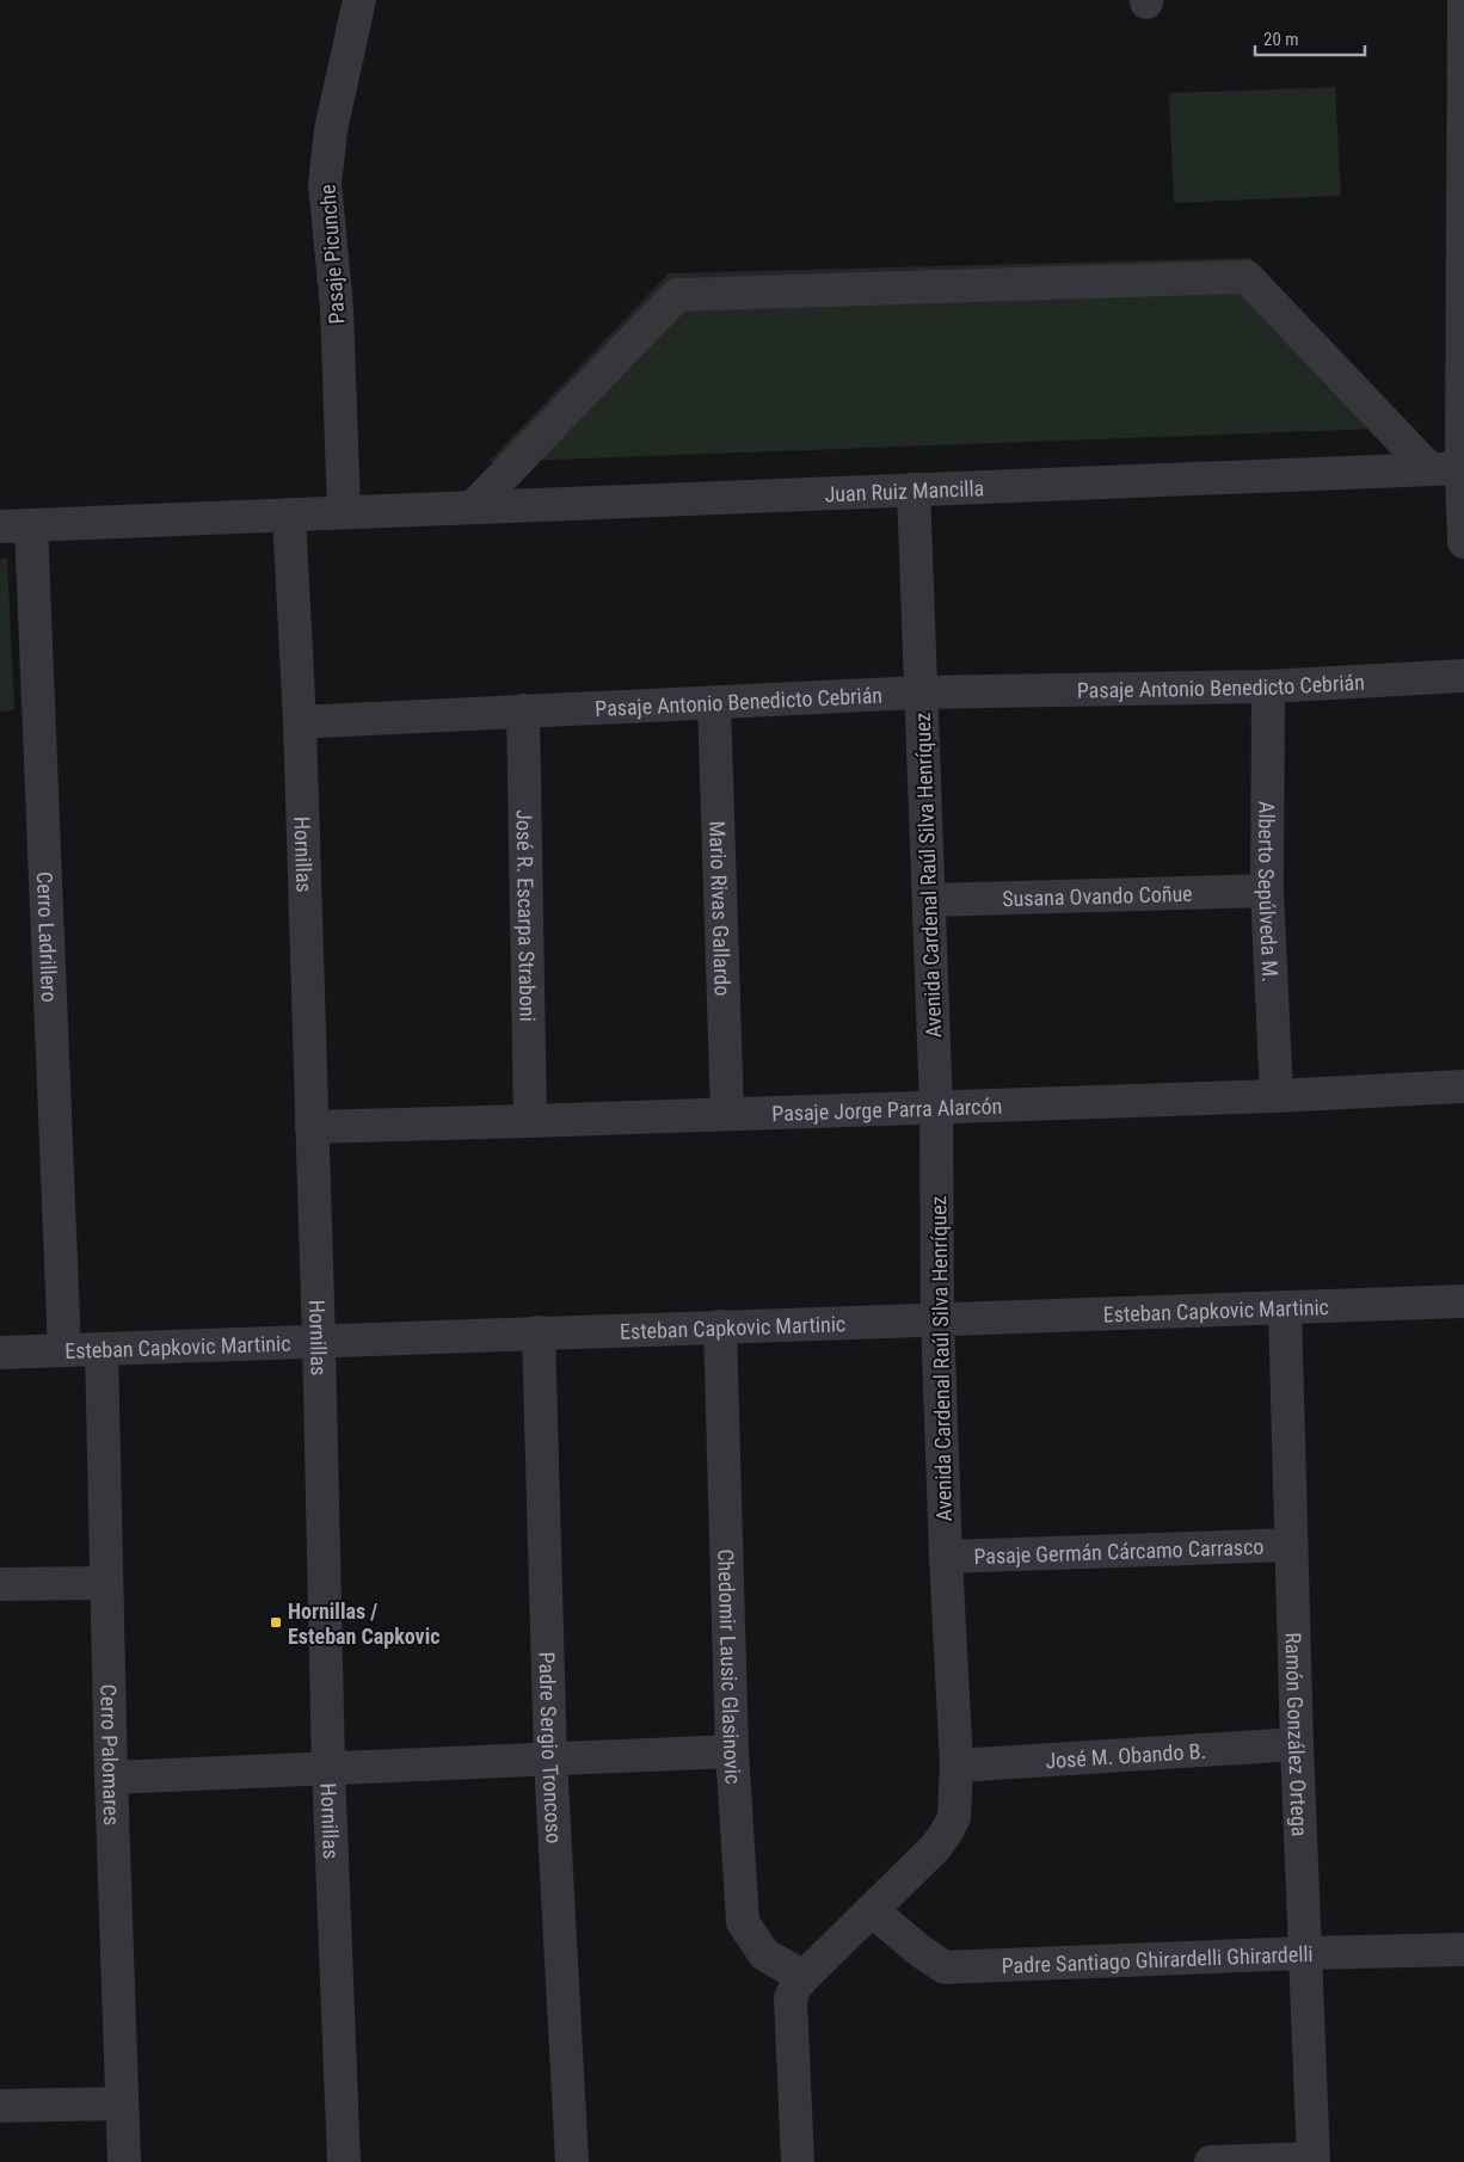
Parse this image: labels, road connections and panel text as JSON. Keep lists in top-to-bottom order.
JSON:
{
  "streets": {
    "street": [
      "Pasaje Picunche",
      "Juan Ruiz Mancilla",
      "Pasaje Antonio Benedicto Cebrián",
      "Hornillas",
      "Avenida Cardenal Raúl Silva Henríquez",
      "Alberto Sepúlveda M.",
      "Susana Ovando Coñue",
      "Mario Rivas Gallardo",
      "José R. Escarpa Straboni",
      "Cerro Ladrillero",
      "Pasaje Jorge Parra Alarcón",
      "Esteban Capkovic Martinic",
      "Pasaje Germán Cárcamo Carrasco",
      "Chedomir Lausic Glasinovic",
      "Ramón González Ortega",
      "Padre Sergio Troncoso",
      "Cerro Palomares",
      "José M. Obando B.",
      "Padre Santiago Ghirardelli Ghirardelli"
    ]
  },
  "crossings": [
    ["Pasaje Picunche", "Juan Ruiz Mancilla"],
    ["Juan Ruiz Mancilla", "Hornillas"],
    ["Juan Ruiz Mancilla", "Avenida Cardenal Raúl Silva Henríquez"],
    ["Juan Ruiz Mancilla", "Cerro Ladrillero"],
    ["Pasaje Antonio Benedicto Cebrián", "Hornillas"],
    ["Pasaje Antonio Benedicto Cebrián", "Avenida Cardenal Raúl Silva Henríquez"],
    ["Pasaje Antonio Benedicto Cebrián", "Alberto Sepúlveda M."],
    ["Pasaje Antonio Benedicto Cebrián", "Mario Rivas Gallardo"],
    ["Pasaje Antonio Benedicto Cebrián", "José R. Escarpa Straboni"],
    ["Hornillas", "Pasaje Jorge Parra Alarcón"],
    ["Hornillas", "Esteban Capkovic Martinic"],
    ["Avenida Cardenal Raúl Silva Henríquez", "Susana Ovando Coñue"],
    ["Avenida Cardenal Raúl Silva Henríquez", "Pasaje Jorge Parra Alarcón"],
    ["Avenida Cardenal Raúl Silva Henríquez", "Esteban Capkovic Martinic"],
    ["Avenida Cardenal Raúl Silva Henríquez", "Pasaje Germán Cárcamo Carrasco"],
    ["Avenida Cardenal Raúl Silva Henríquez", "Chedomir Lausic Glasinovic"],
    ["Avenida Cardenal Raúl Silva Henríquez", "José M. Obando B."],
    ["Avenida Cardenal Raúl Silva Henríquez", "Padre Santiago Ghirardelli Ghirardelli"],
    ["Alberto Sepúlveda M.", "Susana Ovando Coñue"],
    ["Alberto Sepúlveda M.", "Pasaje Jorge Parra Alarcón"],
    ["Mario Rivas Gallardo", "Pasaje Jorge Parra Alarcón"],
    ["José R. Escarpa Straboni", "Pasaje Jorge Parra Alarcón"],
    ["Cerro Ladrillero", "Esteban Capkovic Martinic"],
    ["Esteban Capkovic Martinic", "Chedomir Lausic Glasinovic"],
    ["Esteban Capkovic Martinic", "Ramón González Ortega"],
    ["Esteban Capkovic Martinic", "Padre Sergio Troncoso"],
    ["Esteban Capkovic Martinic", "Cerro Palomares"],
    ["Pasaje Germán Cárcamo Carrasco", "Ramón González Ortega"],
    ["Ramón González Ortega", "José M. Obando B."],
    ["Ramón González Ortega", "Padre Santiago Ghirardelli Ghirardelli"]
  ],
  "places": {
    "transit": ["Hornillas / Esteban Capkovic"]
  },
  "scale_bar": "20 m"
}
